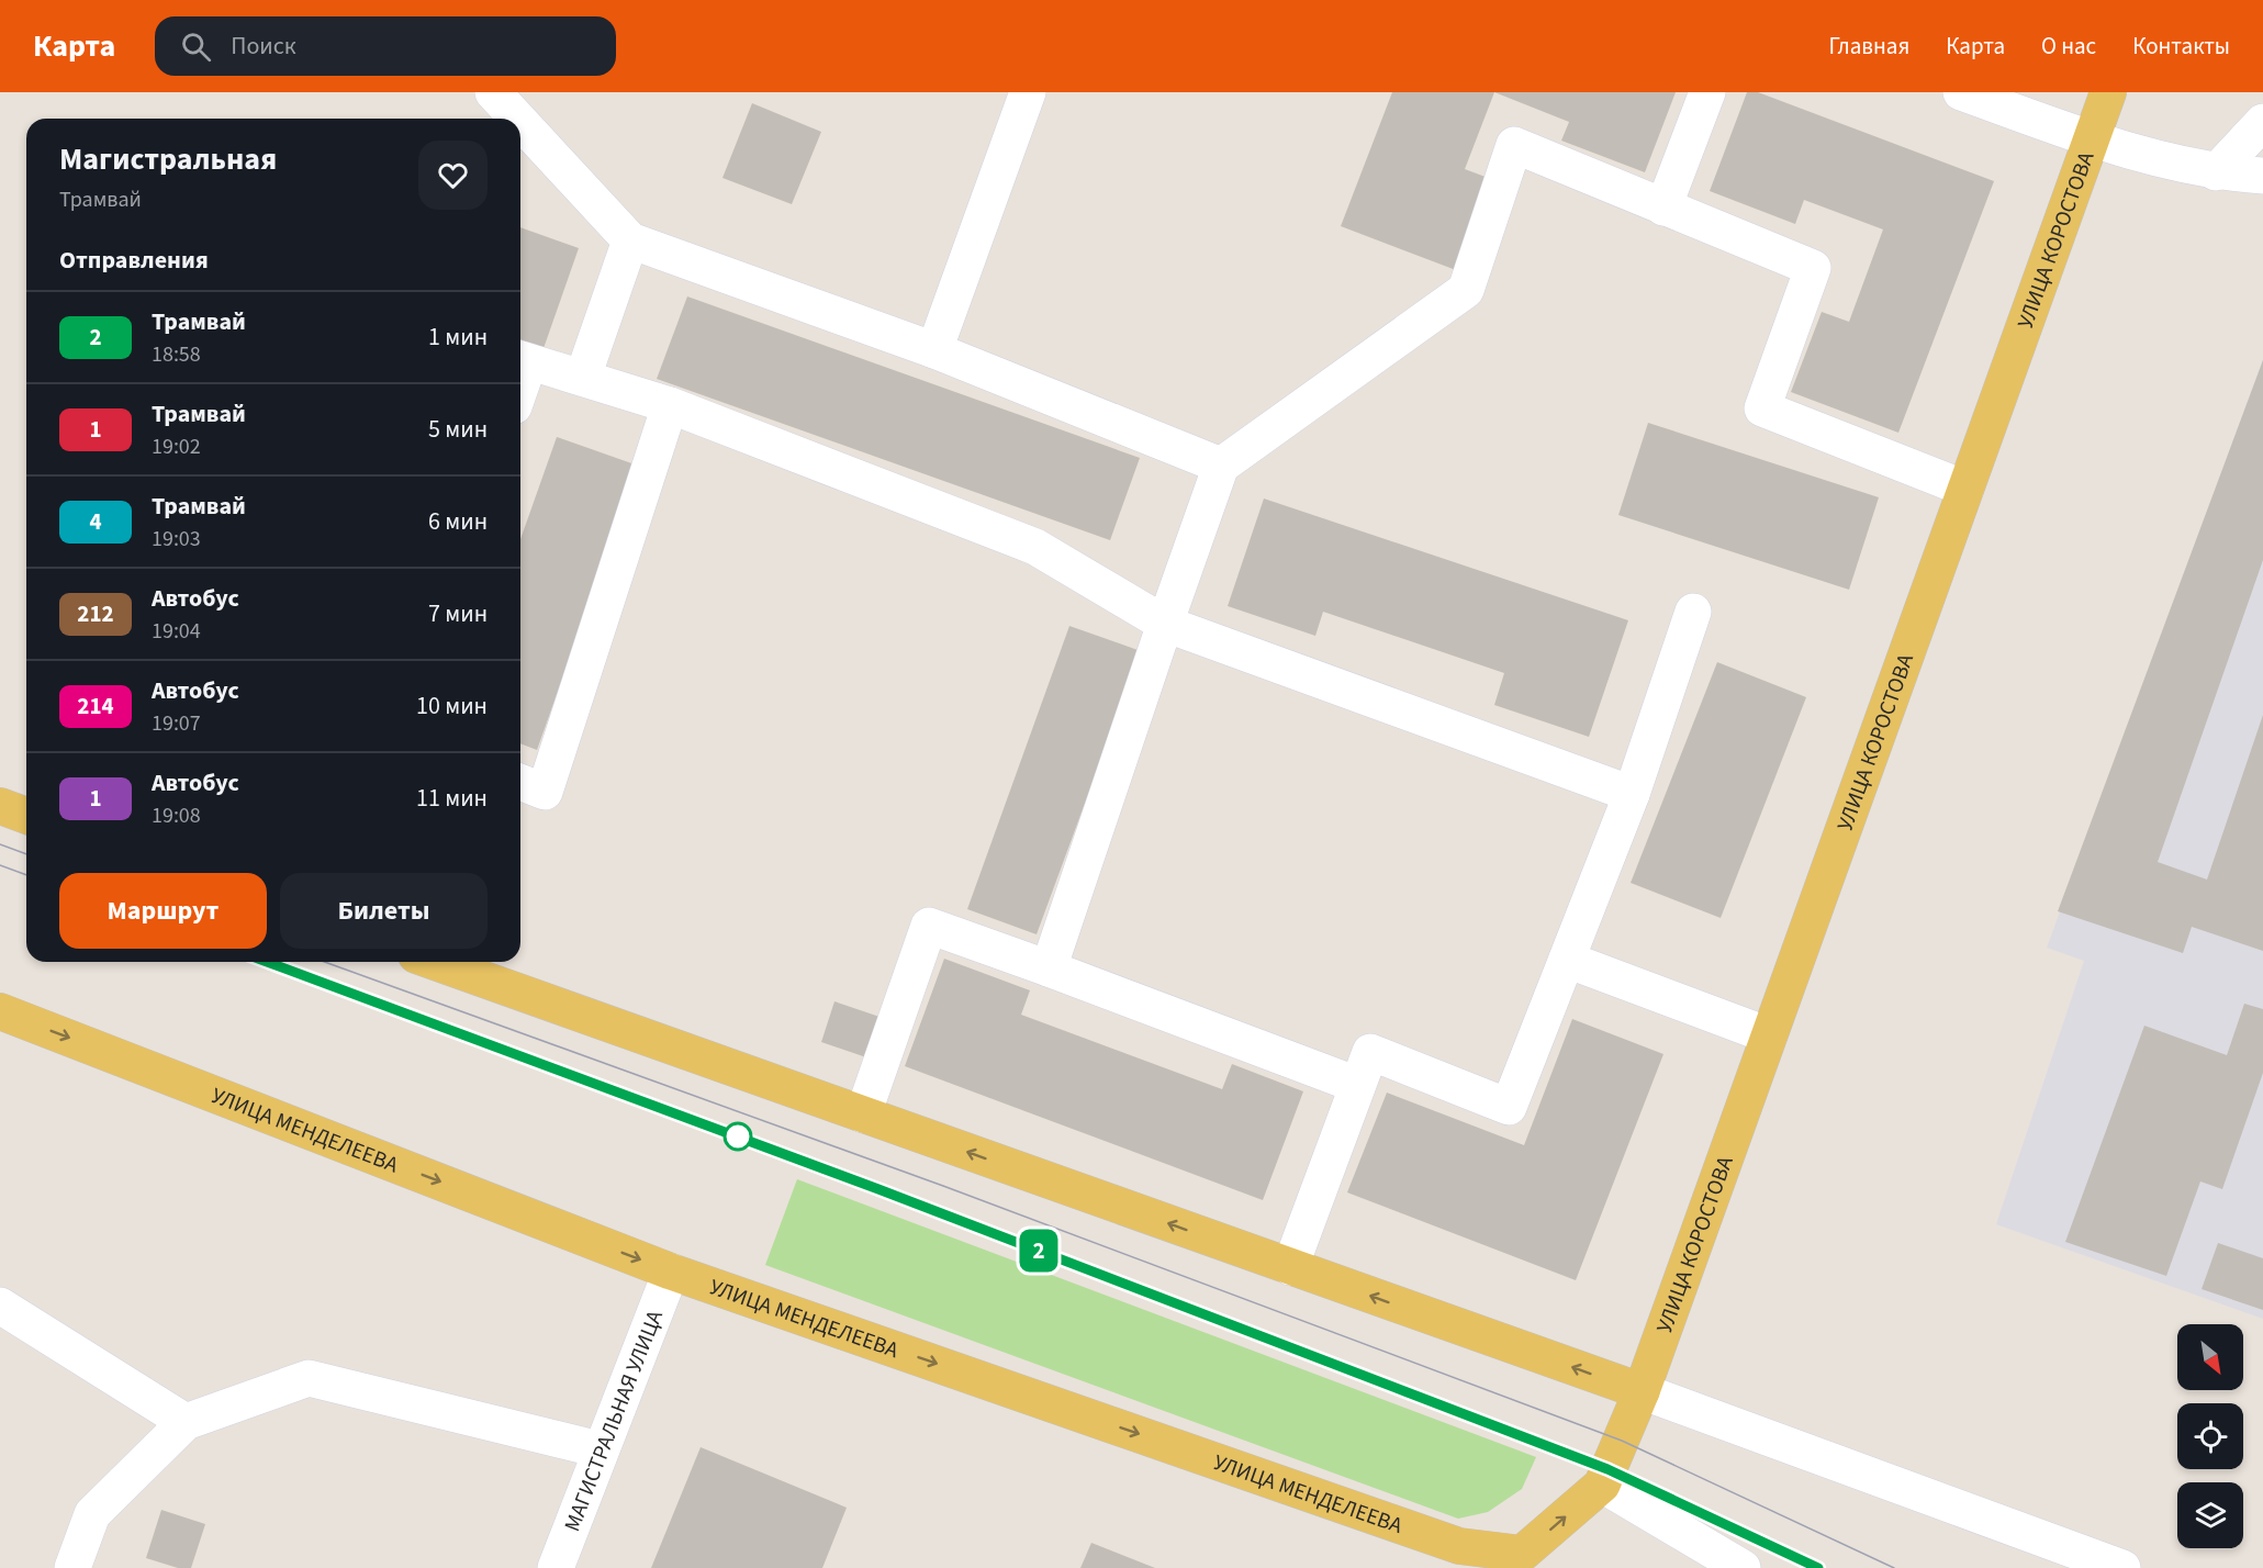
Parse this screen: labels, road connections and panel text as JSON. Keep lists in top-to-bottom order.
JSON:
{
  "streets": {
    "main road": ["УЛИЦА КОРОСТОВА", "УЛИЦА МЕНДЕЛЕЕВА"],
    "street": ["МАГИСТРАЛЬНАЯ УЛИЦА"]
  },
  "crossings": [
    ["УЛИЦА КОРОСТОВА", "УЛИЦА МЕНДЕЛЕЕВА"],
    ["УЛИЦА МЕНДЕЛЕЕВА", "МАГИСТРАЛЬНАЯ УЛИЦА"]
  ],
  "lines": ["tram line 2"],
  "north": "bottom right",
  "page": {
    "header": "Карта",
    "search": "Поиск",
    "nav": [
      "Главная",
      "Карта",
      "О нас",
      "Контакты"
    ],
    "on_map": "2",
    "heading": [
      ["Магистральная", "Трамвай"],
      "Отправления"
    ],
    "list": [
      {
        "mark": "2",
        "name": "Трамвай",
        "note": "18:58",
        "value": "1 мин"
      },
      {
        "mark": "1",
        "name": "Трамвай",
        "note": "19:02",
        "value": "5 мин"
      },
      {
        "mark": "4",
        "name": "Трамвай",
        "note": "19:03",
        "value": "6 мин"
      },
      {
        "mark": "212",
        "name": "Автобус",
        "note": "19:04",
        "value": "7 мин"
      },
      {
        "mark": "214",
        "name": "Автобус",
        "note": "19:07",
        "value": "10 мин"
      },
      {
        "mark": "1",
        "name": "Автобус",
        "note": "19:08",
        "value": "11 мин"
      }
    ],
    "buttons": ["Маршрут", "Билеты"]
  }
}
